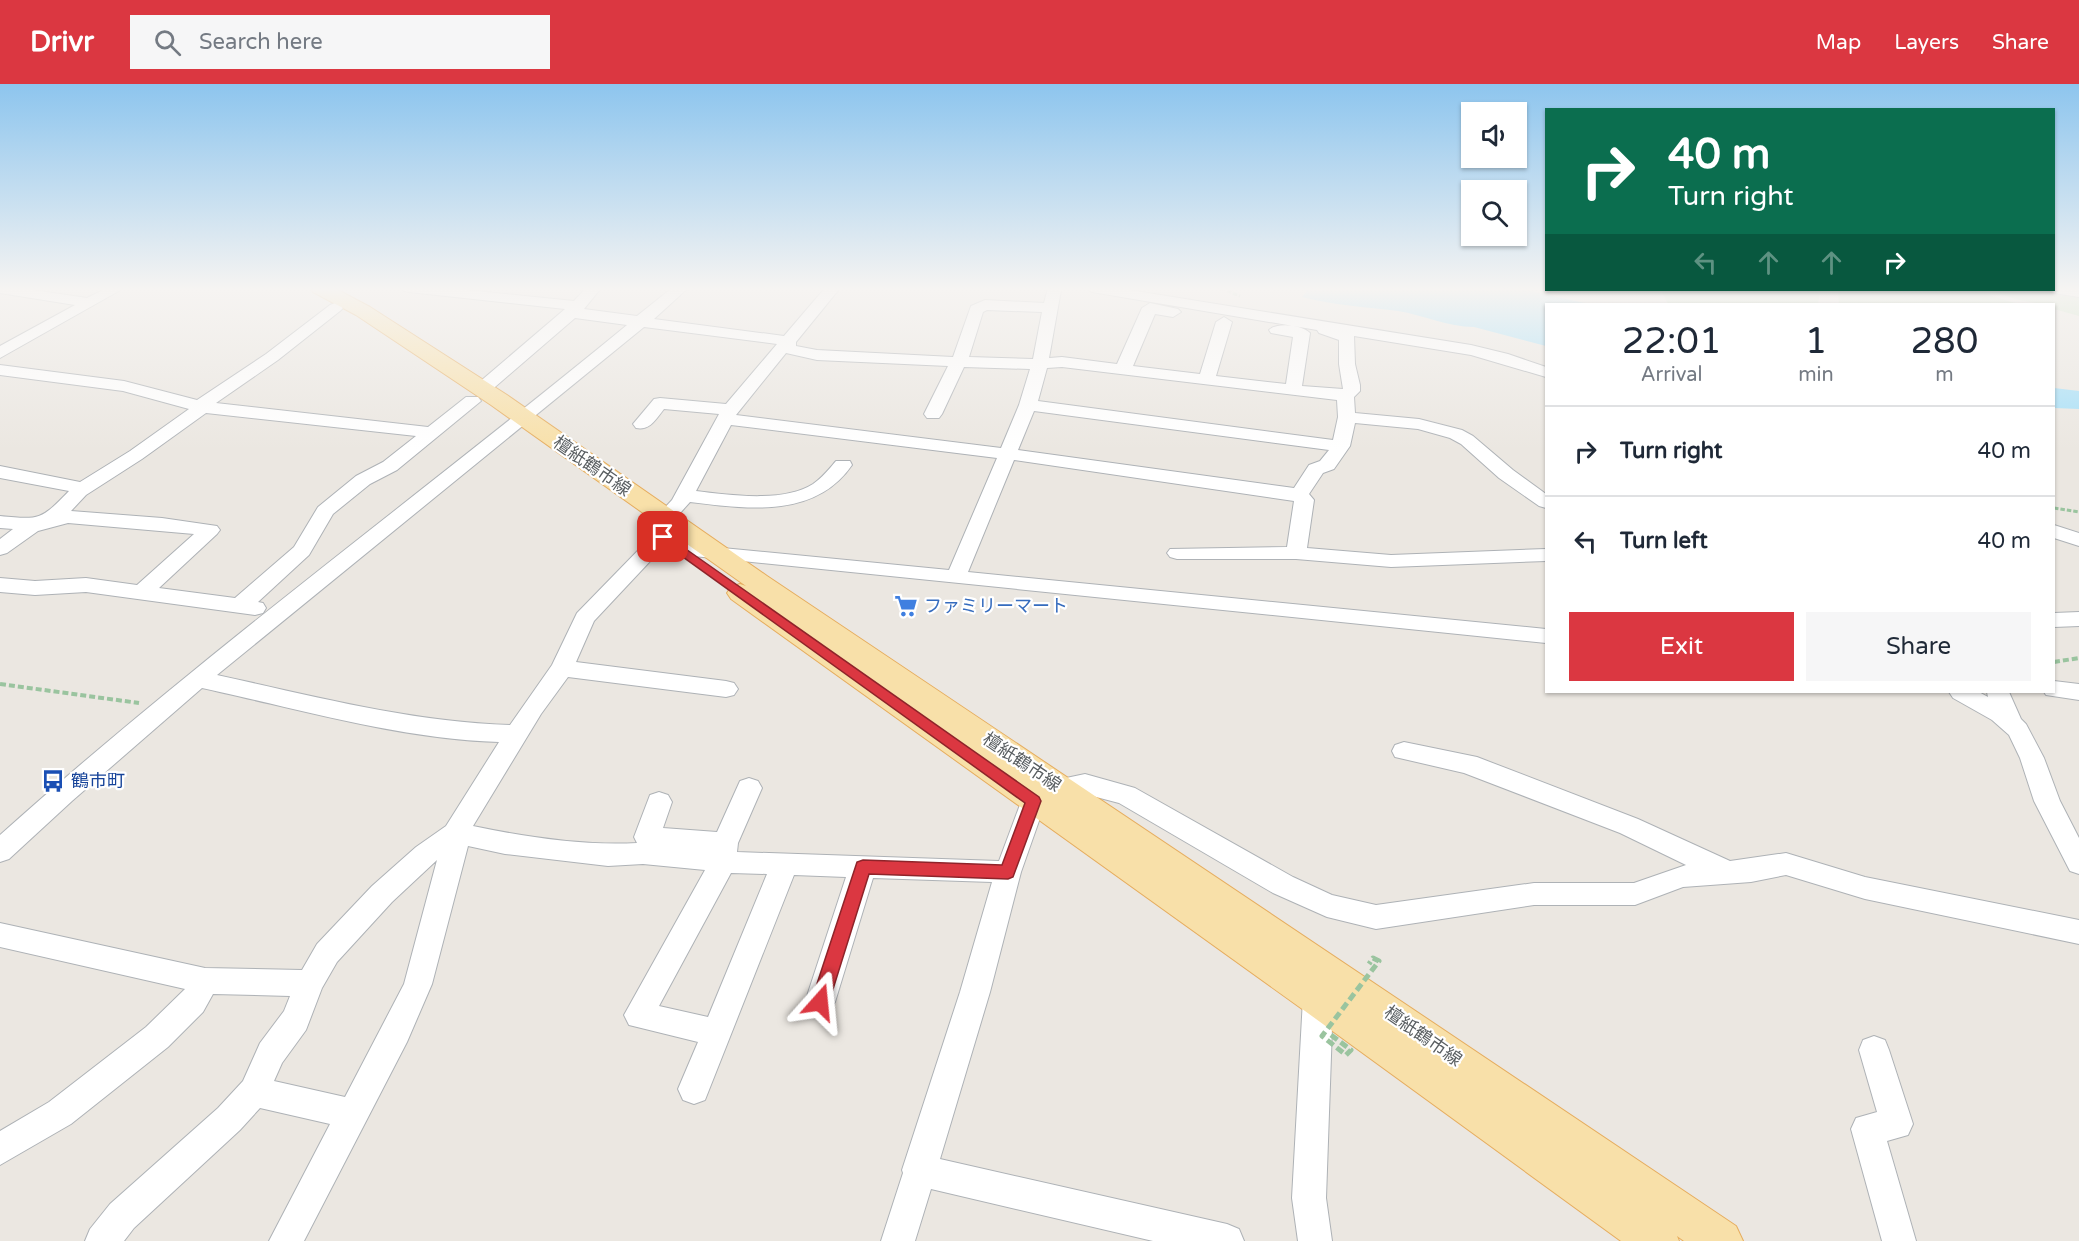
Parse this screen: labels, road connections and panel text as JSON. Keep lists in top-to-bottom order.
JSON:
{
  "streets": {
    "main road": ["檀紙鶴市線"]
  },
  "places": {
    "supermarket": ["ファミリーマート"],
    "bus stop": ["鶴市町"]
  },
  "page": {
    "header": "Drivr",
    "search": "Search here",
    "nav": ["Map", "Layers", "Share"],
    "turn": ["40 m", "Turn right"],
    "eta": [
      "22:01",
      "Arrival",
      "1",
      "min",
      "280",
      "m"
    ],
    "list": [
      {
        "name": "Turn right",
        "value": "40 m"
      },
      {
        "name": "Turn left",
        "value": "40 m"
      }
    ],
    "buttons": ["Exit", "Share"]
  }
}
